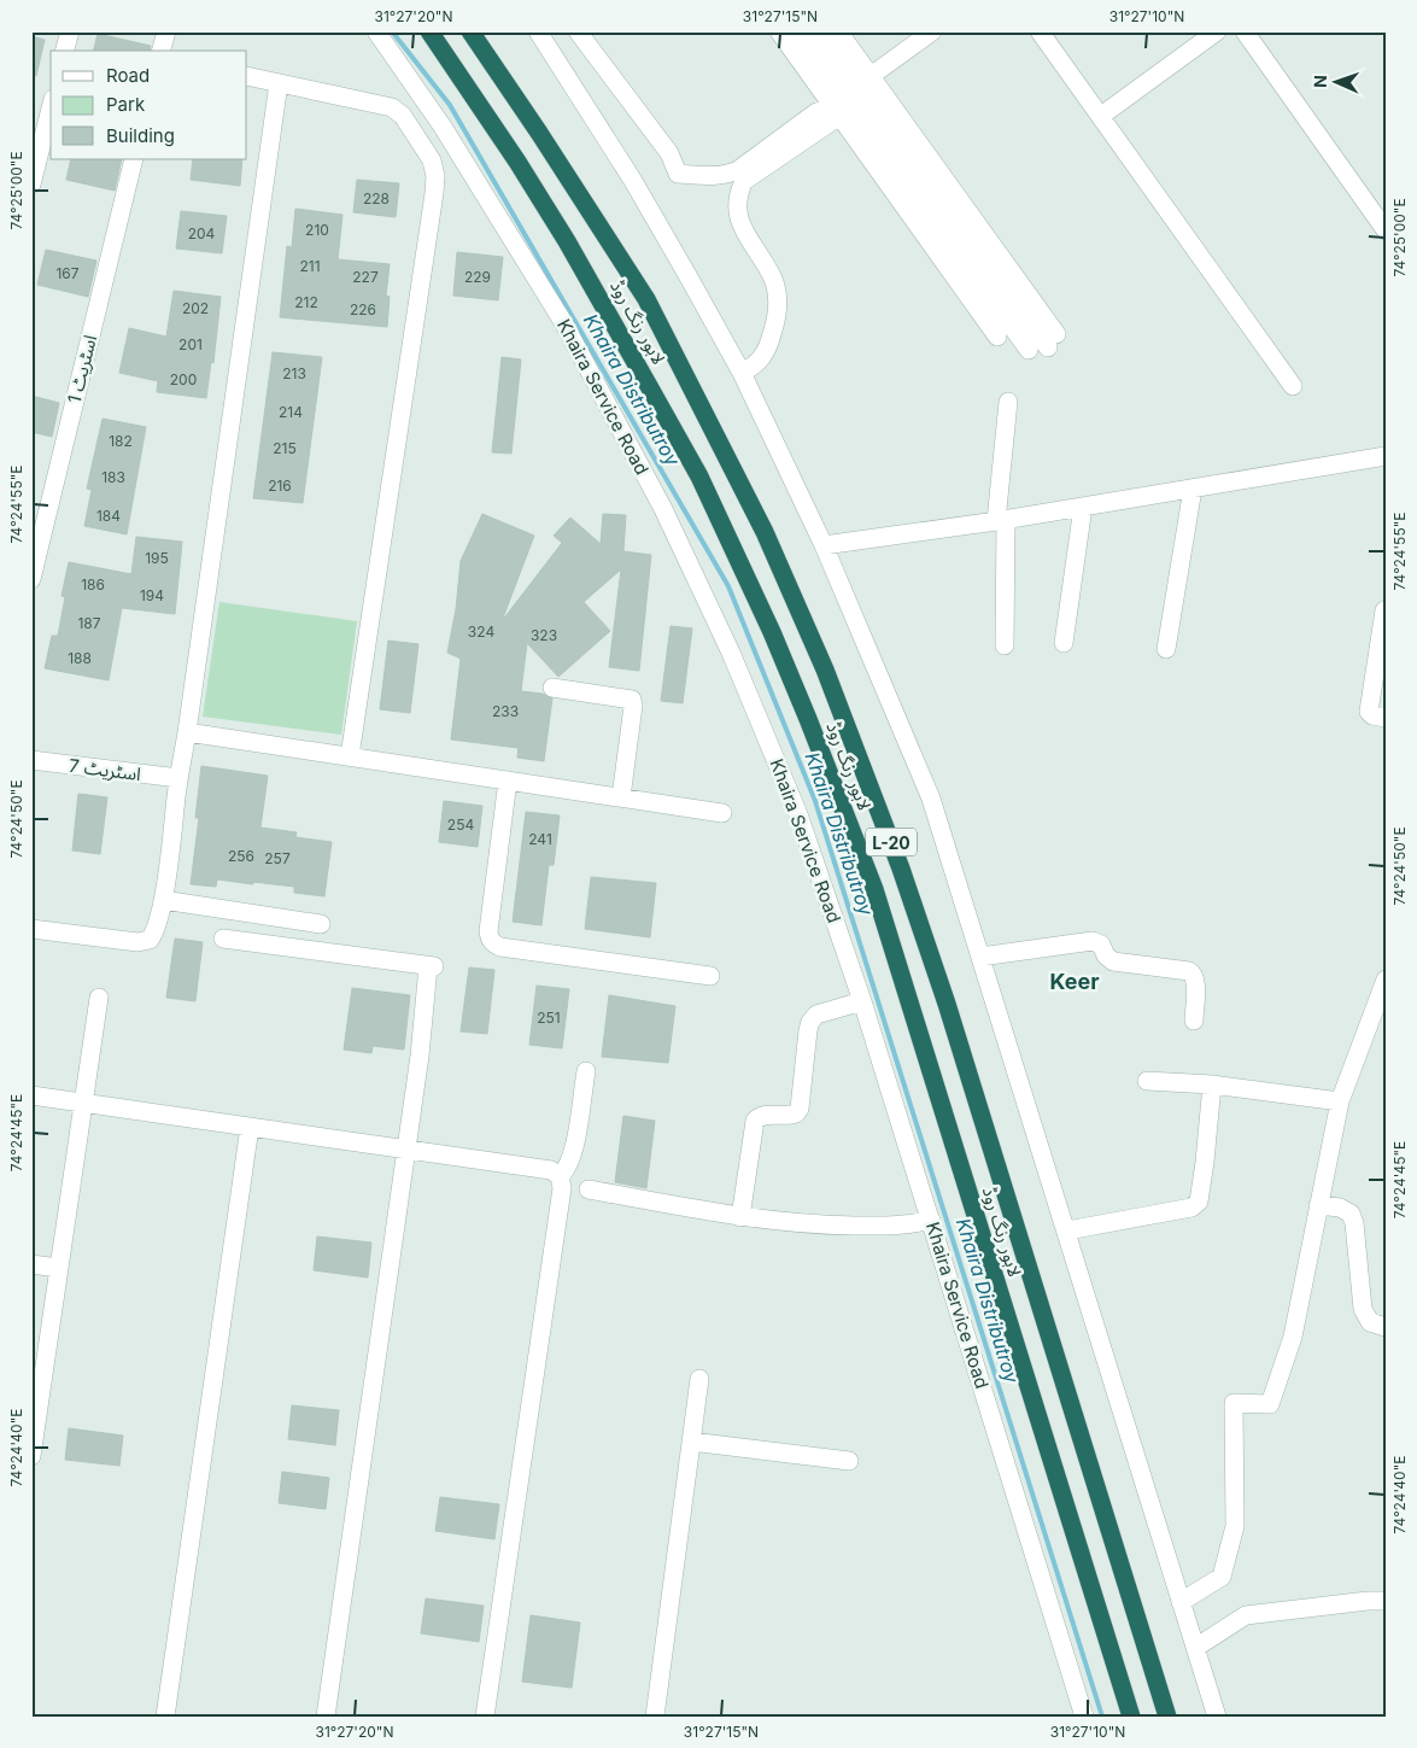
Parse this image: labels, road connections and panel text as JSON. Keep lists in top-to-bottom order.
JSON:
{
  "streets": {
    "highway": ["لاہور رنگ روڈ", "L-20"],
    "street": ["اسٹریٹ 1", "Khaira Service Road", "اسٹریٹ 7"]
  },
  "districts": ["Keer"],
  "water": ["Khaira Distributroy"],
  "house_numbers": [
    "228",
    "210",
    "204",
    "211",
    "167",
    "227",
    "229",
    "212",
    "202",
    "226",
    "201",
    "213",
    "200",
    "214",
    "182",
    "215",
    "183",
    "216",
    "184",
    "195",
    "186",
    "194",
    "187",
    "324",
    "323",
    "188",
    "233",
    "254",
    "241",
    "256",
    "257",
    "251"
  ],
  "legend": ["Road", "Park", "Building"],
  "north": "left",
  "coordinates": [
    "31°27'20\"N",
    "31°27'15\"N",
    "31°27'10\"N",
    "74°25'00\"E",
    "74°24'55\"E",
    "74°24'50\"E",
    "74°24'45\"E",
    "74°24'40\"E"
  ]
}
